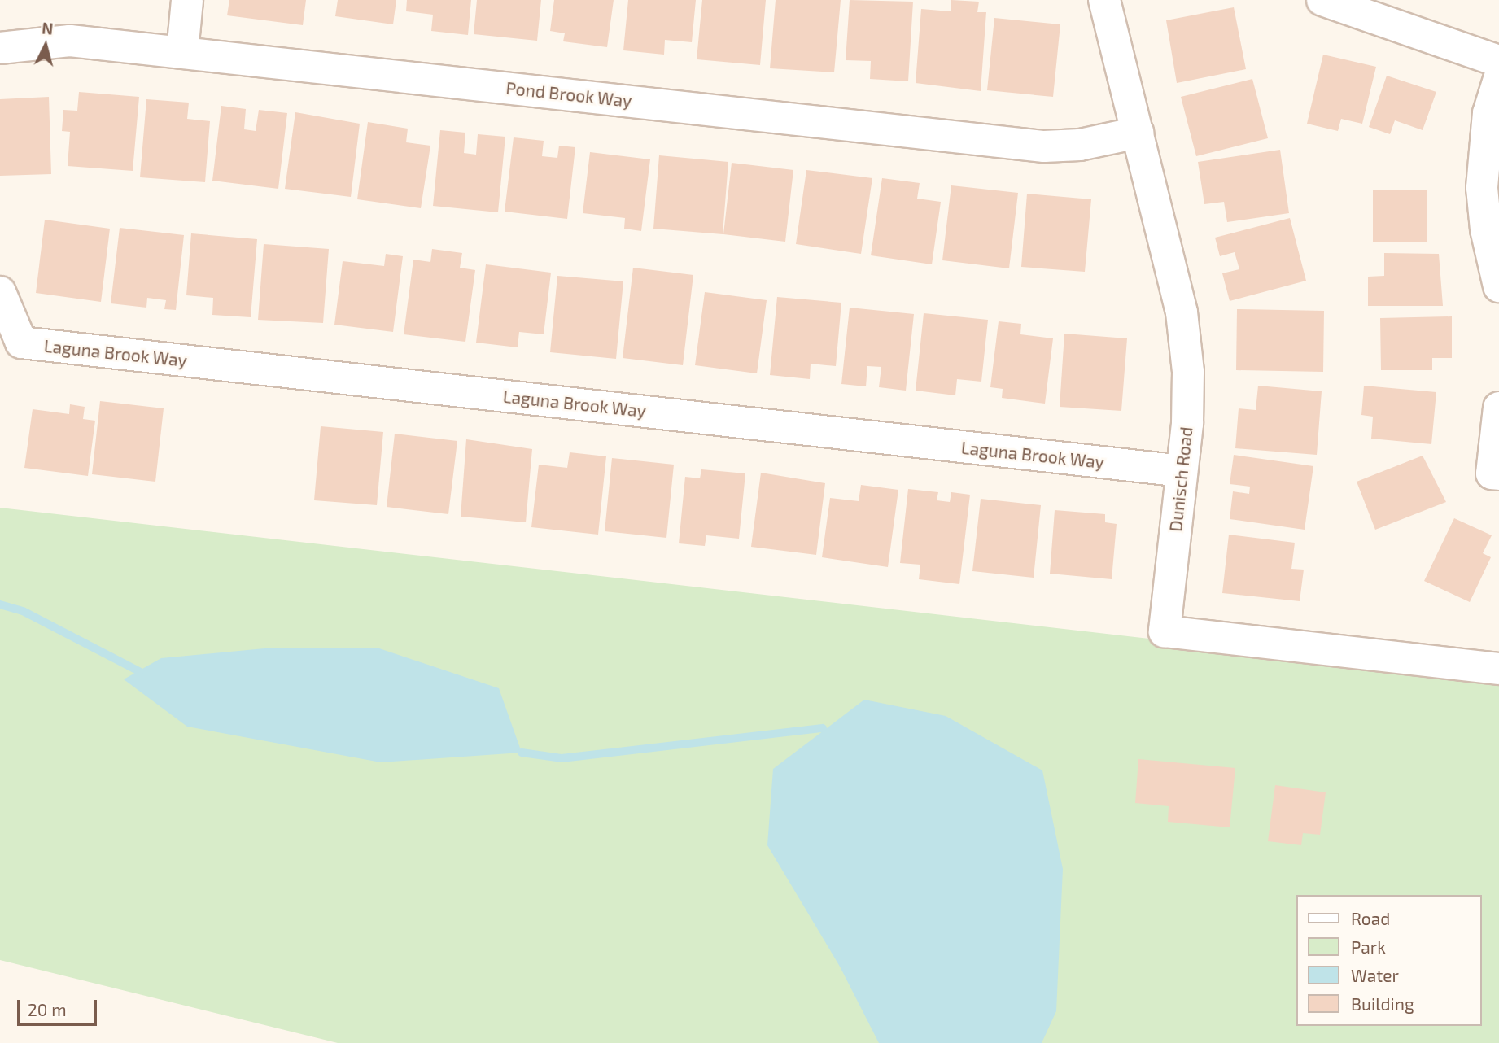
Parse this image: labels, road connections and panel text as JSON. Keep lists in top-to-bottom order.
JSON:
{
  "streets": {
    "street": ["Pond Brook Way", "Laguna Brook Way", "Dunisch Road"]
  },
  "crossings": [
    ["Pond Brook Way", "Dunisch Road"],
    ["Laguna Brook Way", "Dunisch Road"]
  ],
  "legend": [
    "Road",
    "Park",
    "Water",
    "Building"
  ],
  "scale_bar": "20 m",
  "north": "top"
}
